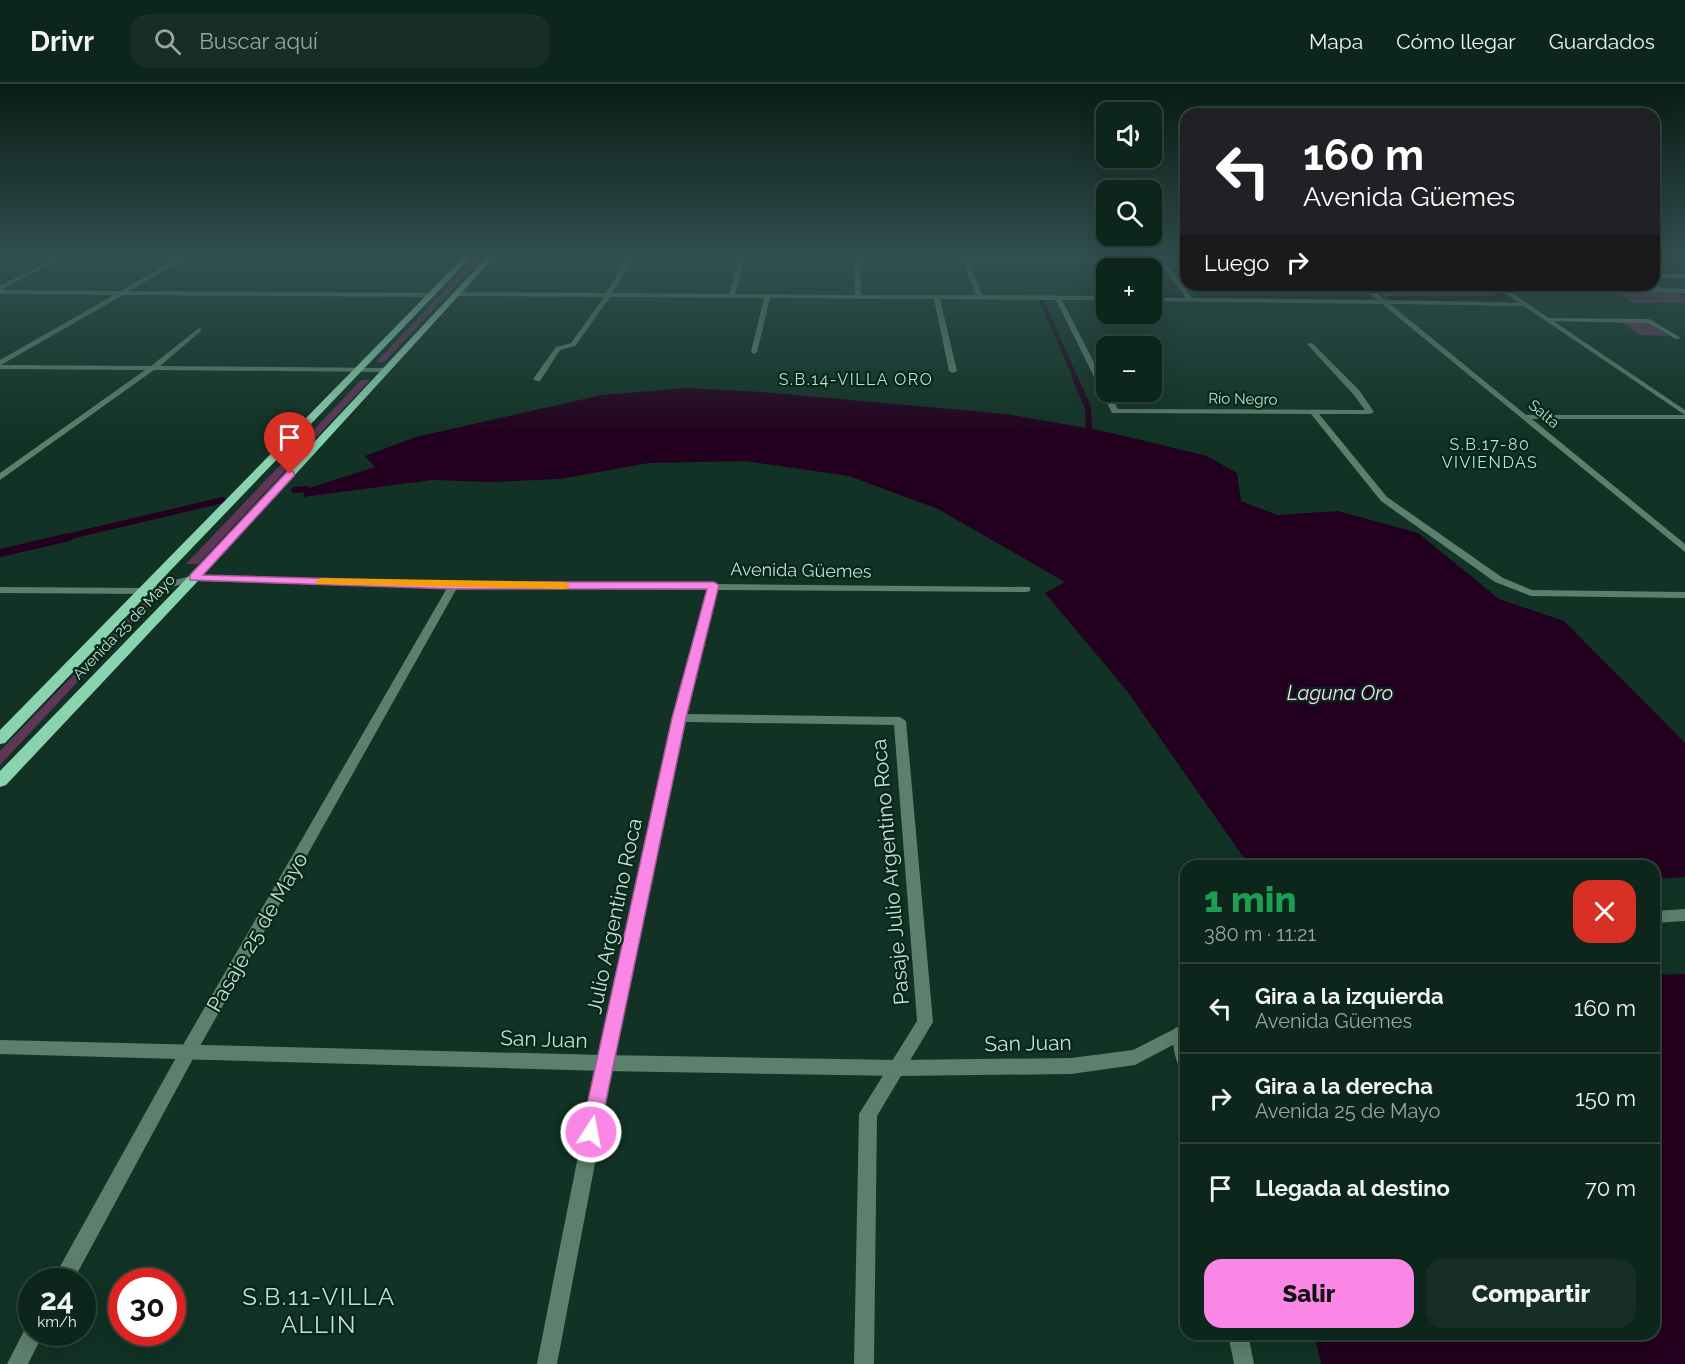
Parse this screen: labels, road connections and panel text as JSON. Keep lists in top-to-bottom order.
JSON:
{
  "streets": {
    "main road": ["Avenida 25 de Mayo"],
    "street": [
      "Río Negro",
      "Salta",
      "Avenida Güemes",
      "Pasaje Julio Argentino Roca",
      "Julio Argentino Roca",
      "Pasaje 25 de Mayo",
      "San Juan"
    ]
  },
  "crossings": [
    ["Avenida Güemes", "Avenida 25 de Mayo"],
    ["Avenida Güemes", "Julio Argentino Roca"],
    ["Avenida Güemes", "Pasaje 25 de Mayo"],
    ["Pasaje Julio Argentino Roca", "Julio Argentino Roca"],
    ["Pasaje Julio Argentino Roca", "San Juan"],
    ["Julio Argentino Roca", "San Juan"],
    ["Pasaje 25 de Mayo", "San Juan"]
  ],
  "districts": ["S.B.14-VILLA ORO", "S.B.17-80 VIVIENDAS", "S.B.11-VILLA ALLIN"],
  "water": ["Laguna Oro"],
  "page": {
    "header": "Drivr",
    "search": "Buscar aquí",
    "nav": ["Mapa", "Cómo llegar", "Guardados"],
    "map_buttons": ["+", "−"],
    "turn": ["160 m", "Avenida Güemes"],
    "then": "Luego",
    "heading": ["1 min", "380 m · 11:21"],
    "list": [
      {
        "name": "Gira a la izquierda",
        "note": "Avenida Güemes",
        "value": "160 m"
      },
      {
        "name": "Gira a la derecha",
        "note": "Avenida 25 de Mayo",
        "value": "150 m"
      },
      {
        "name": "Llegada al destino",
        "value": "70 m"
      }
    ],
    "buttons": ["Salir", "Compartir"],
    "speed": "24 km/h",
    "limit": "30"
  }
}
